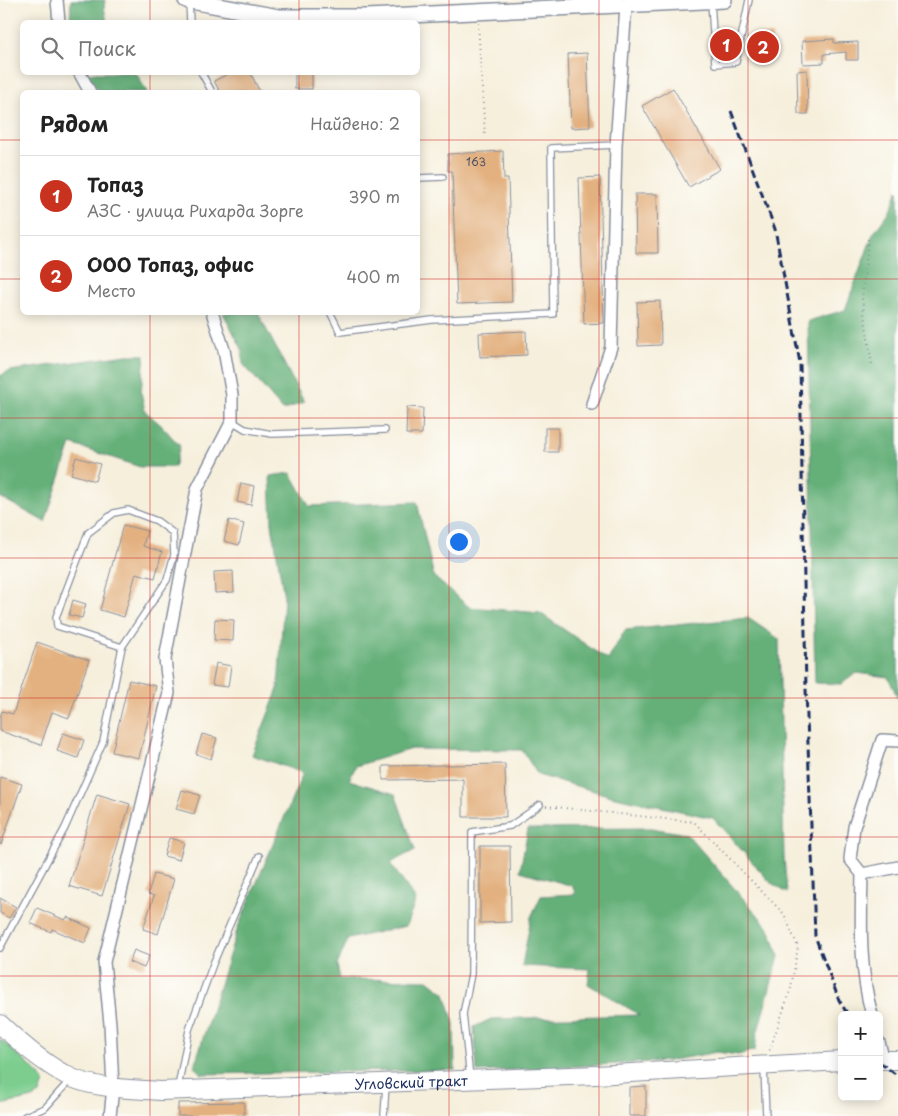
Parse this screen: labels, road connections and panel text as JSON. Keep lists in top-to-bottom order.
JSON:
{
  "streets": {
    "highway": ["Угловский тракт"]
  },
  "house_numbers": ["163"],
  "page": {
    "search": "Поиск",
    "pins": ["1", "2"],
    "heading": ["Рядом", "Найдено: 2"],
    "list": [
      {
        "mark": "1",
        "name": "Топаз",
        "note": "АЗС · улица Рихарда Зорге",
        "value": "390 m"
      },
      {
        "mark": "2",
        "name": "ООО Топаз, офис",
        "note": "Место",
        "value": "400 m"
      }
    ],
    "map_buttons": ["+", "−"]
  }
}
